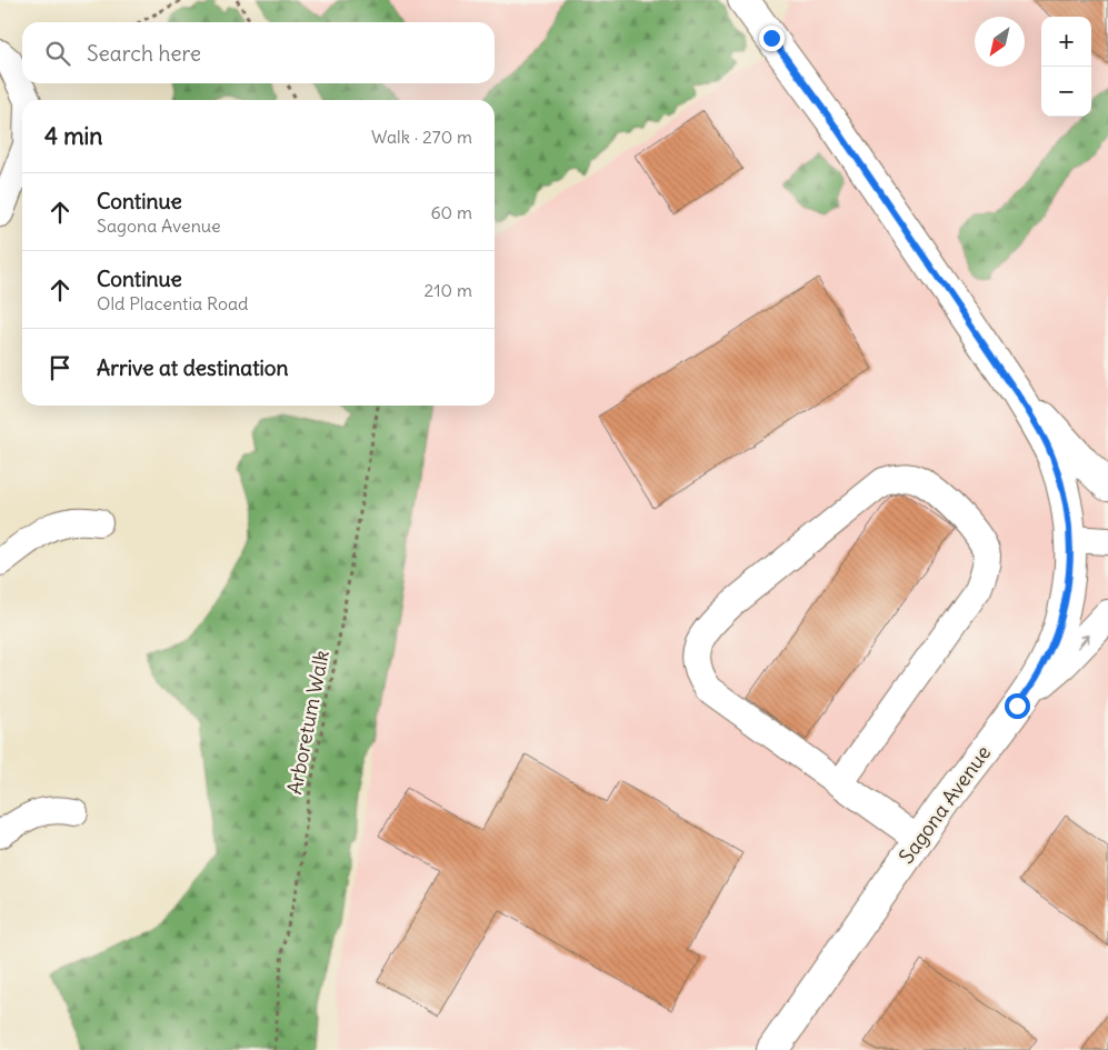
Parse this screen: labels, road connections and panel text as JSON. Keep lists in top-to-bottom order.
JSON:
{
  "streets": {
    "main road": ["Sagona Avenue"],
    "path": ["Arboretum Walk"]
  },
  "north": "bottom left",
  "page": {
    "map_buttons": ["+", "−"],
    "search": "Search here",
    "heading": ["4 min", "Walk · 270 m"],
    "list": [
      ["Continue", "Sagona Avenue", "60 m"],
      ["Continue", "Old Placentia Road", "210 m"],
      "Arrive at destination"
    ]
  }
}
